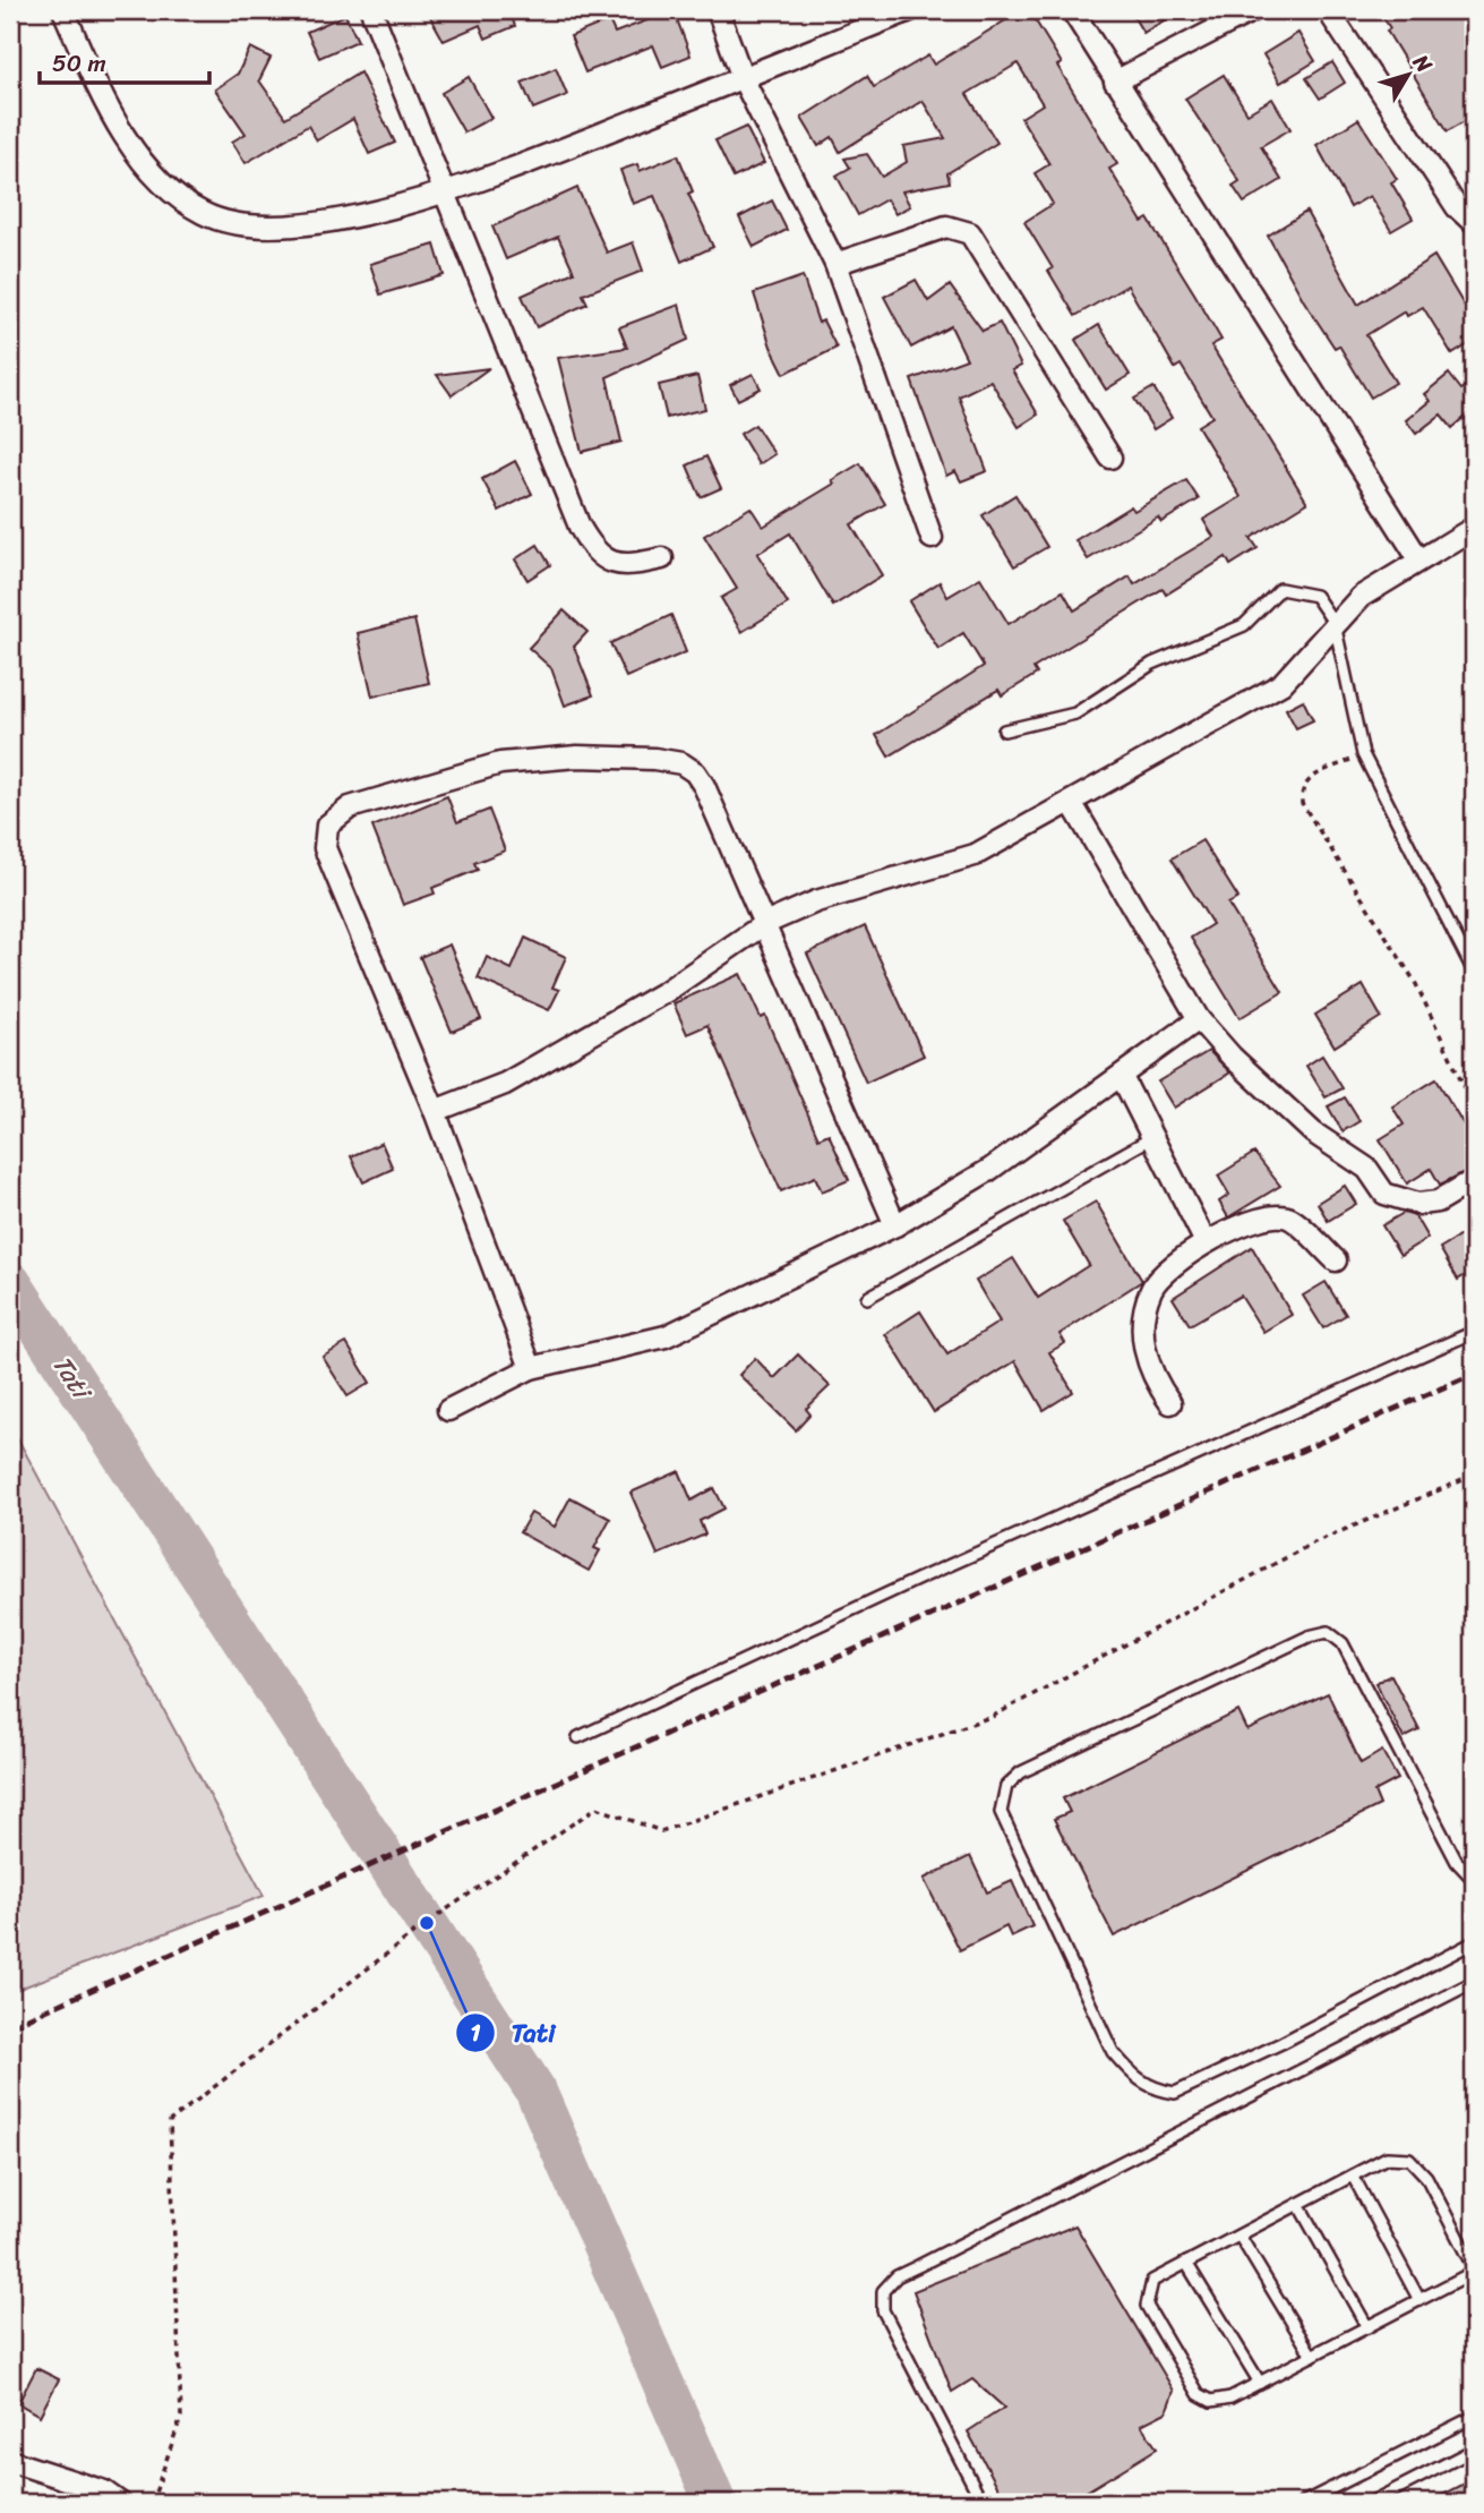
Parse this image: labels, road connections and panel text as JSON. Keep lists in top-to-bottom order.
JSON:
{
  "water": ["Tati"],
  "places": ["Tati"],
  "scale_bar": "50 m",
  "north": "top right"
}
